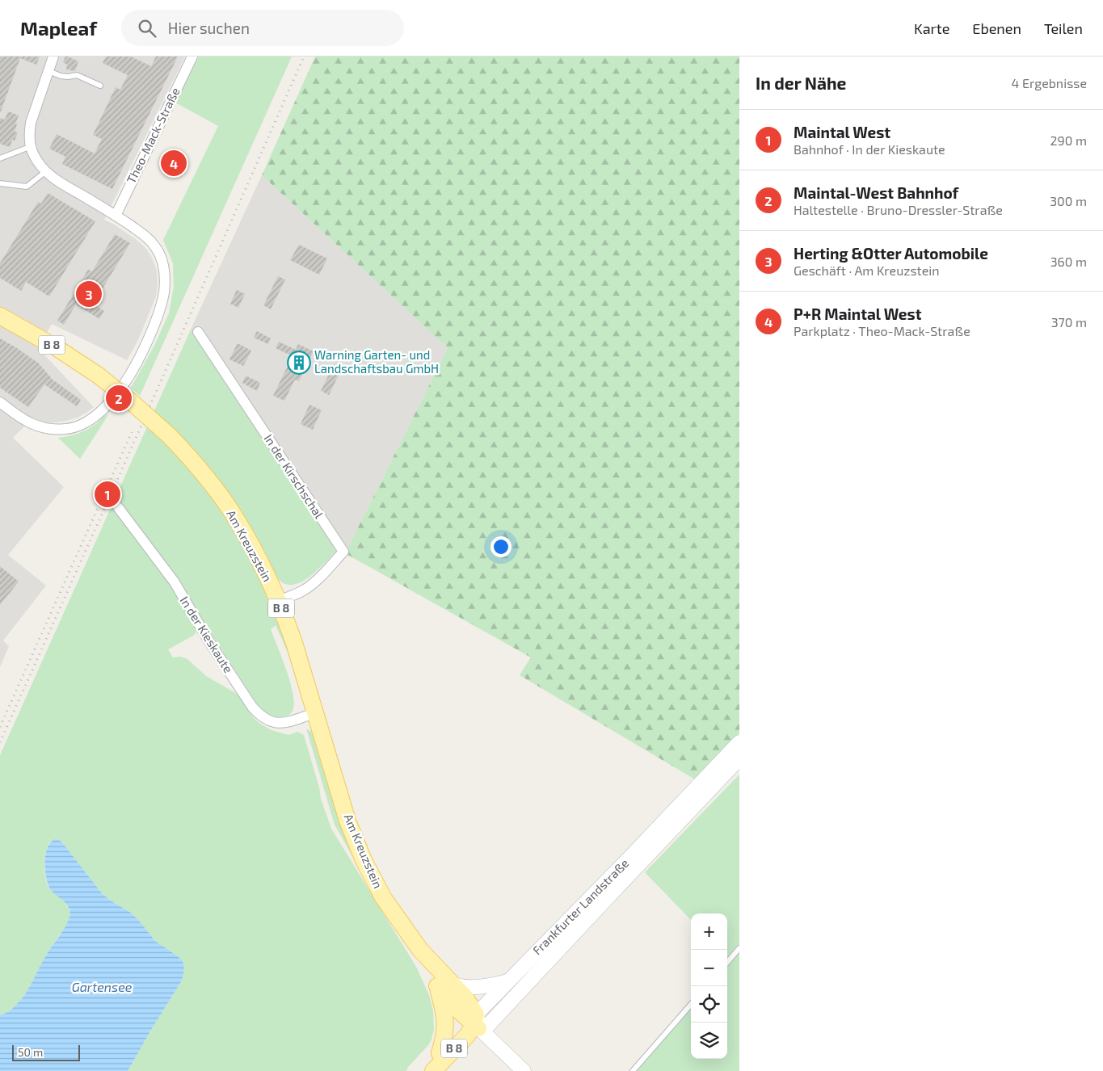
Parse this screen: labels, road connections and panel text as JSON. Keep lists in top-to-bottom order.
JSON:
{
  "streets": {
    "main road": ["B 8", "Am Kreuzstein", "Frankfurter Landstraße"],
    "street": ["Theo-Mack-Straße", "In der Kirschschal", "In der Kieskaute"]
  },
  "crossings": [
    ["B 8", "Am Kreuzstein"],
    ["B 8", "Frankfurter Landstraße"],
    ["In der Kirschschal", "Am Kreuzstein"],
    ["Am Kreuzstein", "In der Kieskaute"],
    ["Am Kreuzstein", "Frankfurter Landstraße"]
  ],
  "water": ["Gartensee"],
  "places": {
    "building": ["Warning Garten- und Landschaftsbau GmbH"]
  },
  "scale_bar": "50 m",
  "page": {
    "header": "Mapleaf",
    "search": "Hier suchen",
    "nav": ["Karte", "Ebenen", "Teilen"],
    "heading": ["In der Nähe", "4 Ergebnisse"],
    "list": [
      {
        "mark": "1",
        "name": "Maintal West",
        "note": "Bahnhof · In der Kieskaute",
        "value": "290 m"
      },
      {
        "mark": "2",
        "name": "Maintal-West Bahnhof",
        "note": "Haltestelle · Bruno-Dressler-Straße",
        "value": "300 m"
      },
      {
        "mark": "3",
        "name": "Herting &Otter Automobile",
        "note": "Geschäft · Am Kreuzstein",
        "value": "360 m"
      },
      {
        "mark": "4",
        "name": "P+R Maintal West",
        "note": "Parkplatz · Theo-Mack-Straße",
        "value": "370 m"
      }
    ],
    "pins": [
      "4",
      "3",
      "2",
      "1"
    ],
    "map_buttons": ["+", "−"],
    "scale": "50 m"
  }
}
